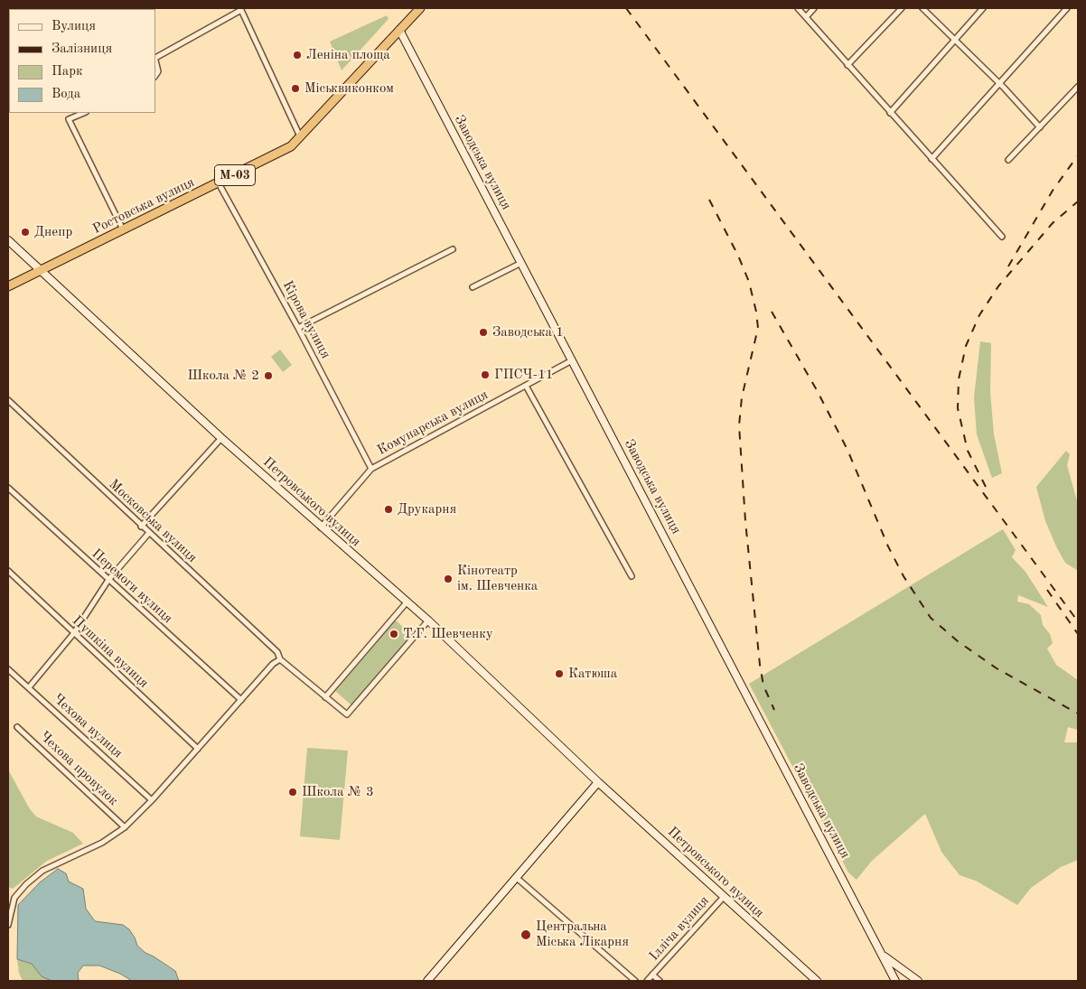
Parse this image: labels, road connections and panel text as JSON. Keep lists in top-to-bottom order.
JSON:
{
  "streets": {
    "highway": ["М-03", "Ростовська вулиця"],
    "main road": ["Заводська вулиця", "Петровського вулиця"],
    "street": [
      "Кірова вулиця",
      "Комунарська вулиця",
      "Московська вулиця",
      "Перемоги вулиця",
      "Пушкіна вулиця",
      "Чехова вулиця",
      "Чехова провулок",
      "Ілліча вулиця"
    ]
  },
  "crossings": [
    ["Заводська вулиця", "Ростовська вулиця"],
    ["Заводська вулиця", "Комунарська вулиця"],
    ["Ростовська вулиця", "Кірова вулиця"],
    ["Ростовська вулиця", "Петровського вулиця"],
    ["Кірова вулиця", "Комунарська вулиця"],
    ["Комунарська вулиця", "Петровського вулиця"],
    ["Петровського вулиця", "Московська вулиця"],
    ["Петровського вулиця", "Ілліча вулиця"]
  ],
  "places": [
    "Леніна площа",
    "Міськвиконком",
    "Днепр",
    "Заводська 1",
    "ГПСЧ-11",
    "Школа № 2",
    "Друкарня",
    "Кінотеатр ім. Шевченка",
    "Т.Г. Шевченку",
    "Катюша",
    "Школа № 3",
    "Центральна Міська Лікарня"
  ],
  "legend": [
    "Вулиця",
    "Залізниця",
    "Парк",
    "Вода"
  ]
}
